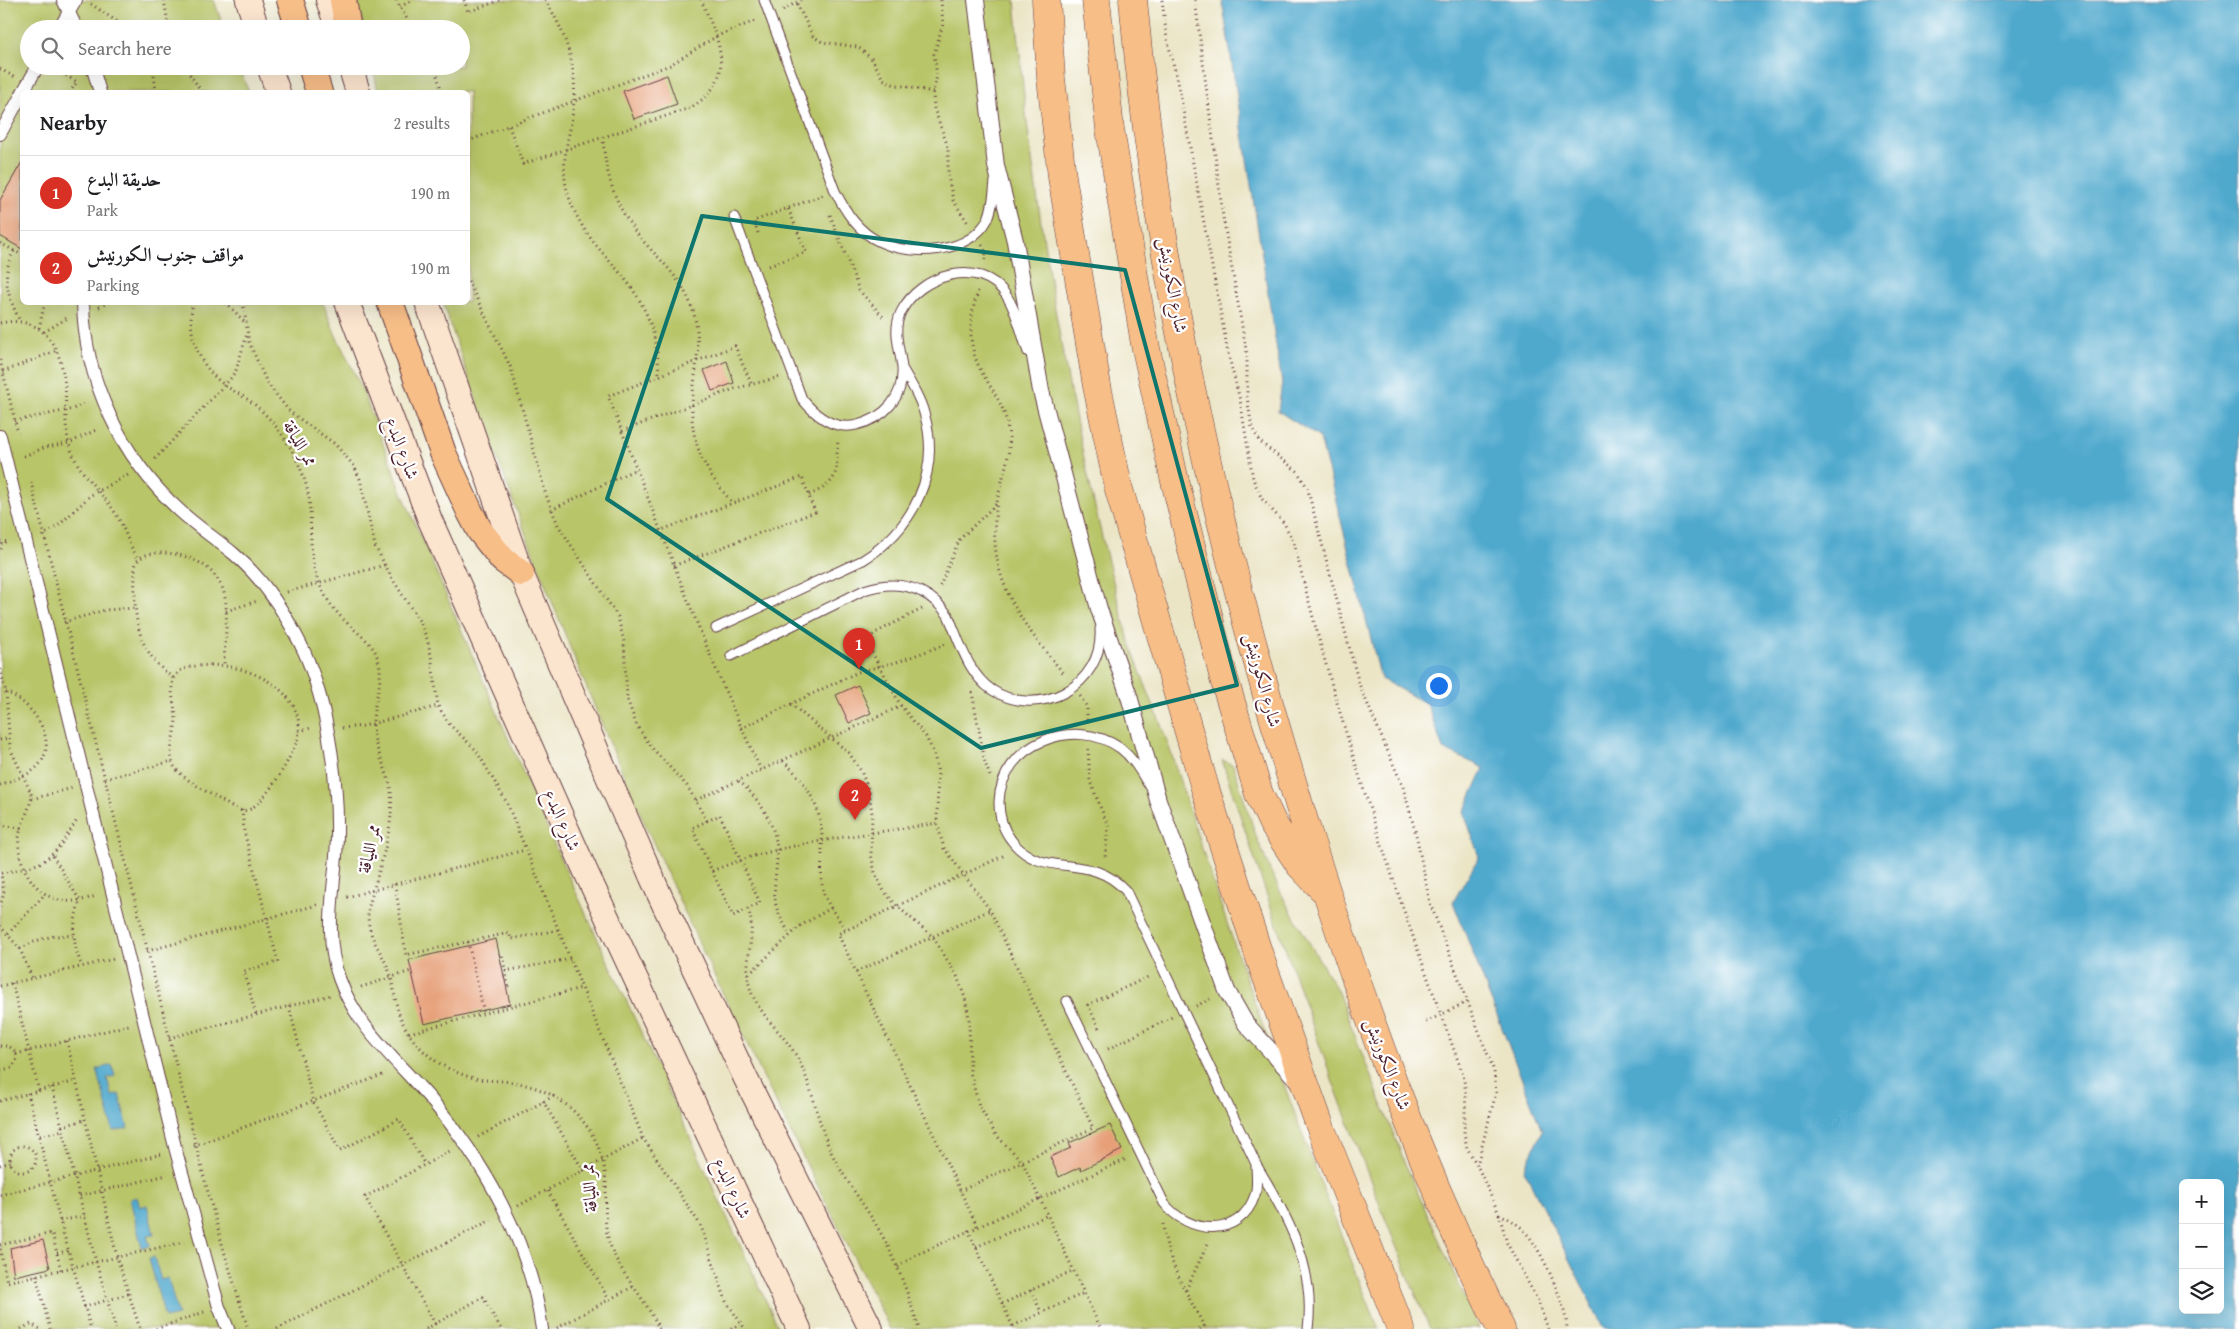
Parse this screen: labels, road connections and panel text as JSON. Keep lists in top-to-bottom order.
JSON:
{
  "streets": {
    "highway": ["شارع الكورنيش"],
    "main road": ["شارع البدع"],
    "path": ["ممر اللياقة"]
  },
  "page": {
    "search": "Search here",
    "heading": ["Nearby", "2 results"],
    "list": [
      {
        "mark": "1",
        "name": "حديقة البدع",
        "note": "Park",
        "value": "190 m"
      },
      {
        "mark": "2",
        "name": "مواقف جنوب الكورنيش",
        "note": "Parking",
        "value": "190 m"
      }
    ],
    "pins": ["1", "2"],
    "map_buttons": ["+", "−"]
  }
}
